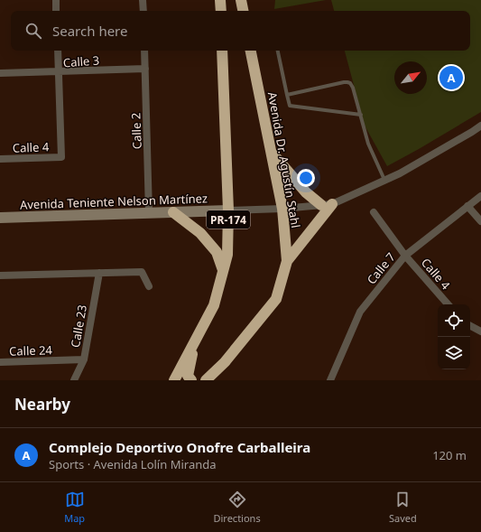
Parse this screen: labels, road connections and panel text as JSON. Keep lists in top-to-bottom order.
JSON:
{
  "streets": {
    "highway": ["Avenida Dr. Agustín Stahl", "PR-174"],
    "street": [
      "Calle 3",
      "Calle 2",
      "Calle 4",
      "Avenida Teniente Nelson Martínez",
      "Calle 7",
      "Calle 23",
      "Calle 24"
    ]
  },
  "crossings": [
    ["Calle 3", "Calle 2"],
    ["Calle 3", "Calle 4"],
    ["Calle 2", "Avenida Teniente Nelson Martínez"],
    ["Calle 4", "Calle 7"],
    ["Avenida Teniente Nelson Martínez", "PR-174"],
    ["Calle 23", "Calle 24"]
  ],
  "north": "top right",
  "page": {
    "search": "Search here",
    "pins": "A",
    "heading": "Nearby",
    "list": [
      {
        "mark": "A",
        "name": "Complejo Deportivo Onofre Carballeira",
        "note": "Sports · Avenida Lolín Miranda",
        "value": "120 m"
      }
    ],
    "nav": ["Map", "Directions", "Saved"]
  }
}
